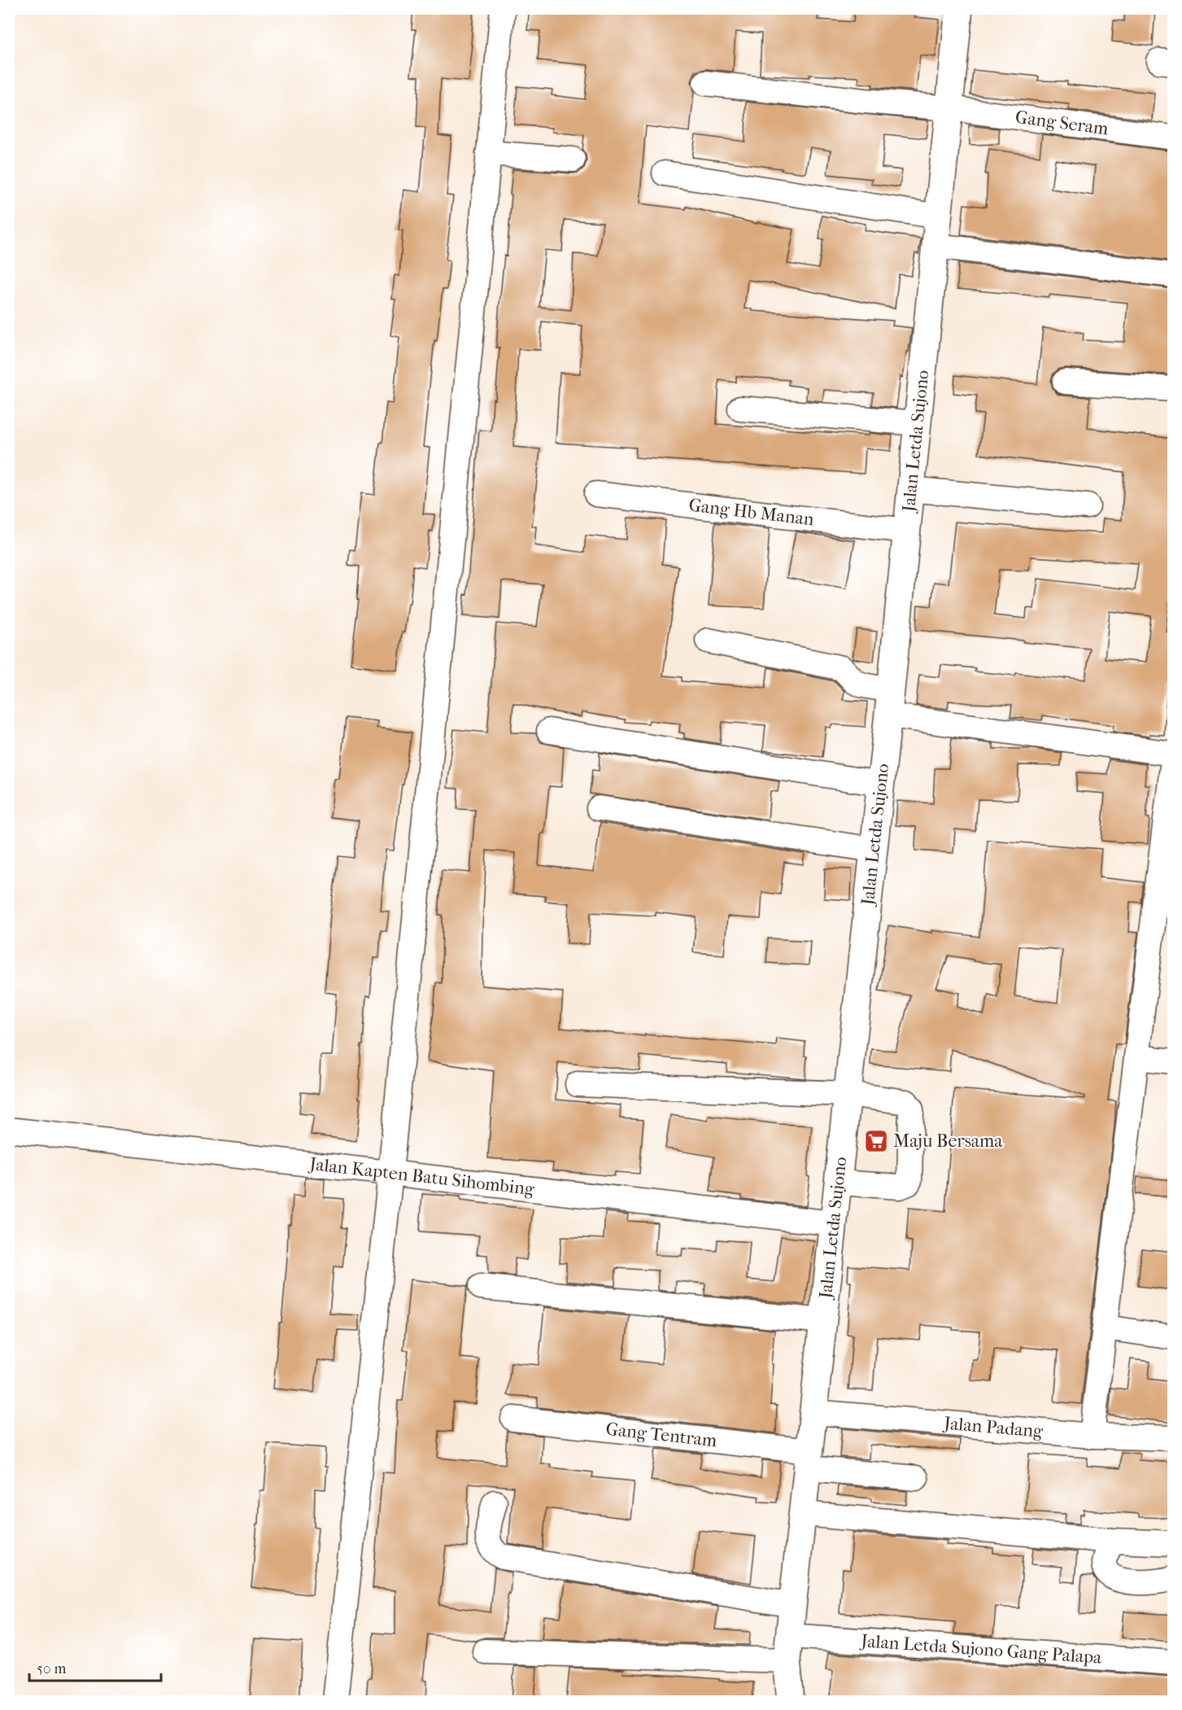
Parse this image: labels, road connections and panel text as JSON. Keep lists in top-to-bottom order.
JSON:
{
  "streets": {
    "highway": ["Jalan Letda Sujono"],
    "street": [
      "Gang Seram",
      "Gang Hb Manan",
      "Jalan Kapten Batu Sihombing",
      "Jalan Padang",
      "Gang Tentram",
      "Jalan Letda Sujono Gang Palapa"
    ]
  },
  "crossings": [
    ["Gang Seram", "Jalan Letda Sujono"],
    ["Jalan Letda Sujono", "Gang Hb Manan"],
    ["Jalan Letda Sujono", "Jalan Kapten Batu Sihombing"],
    ["Jalan Letda Sujono", "Jalan Padang"],
    ["Jalan Letda Sujono", "Gang Tentram"],
    ["Jalan Letda Sujono", "Jalan Letda Sujono Gang Palapa"]
  ],
  "places": {
    "supermarket": ["Maju Bersama"]
  },
  "scale_bar": "50 m"
}
